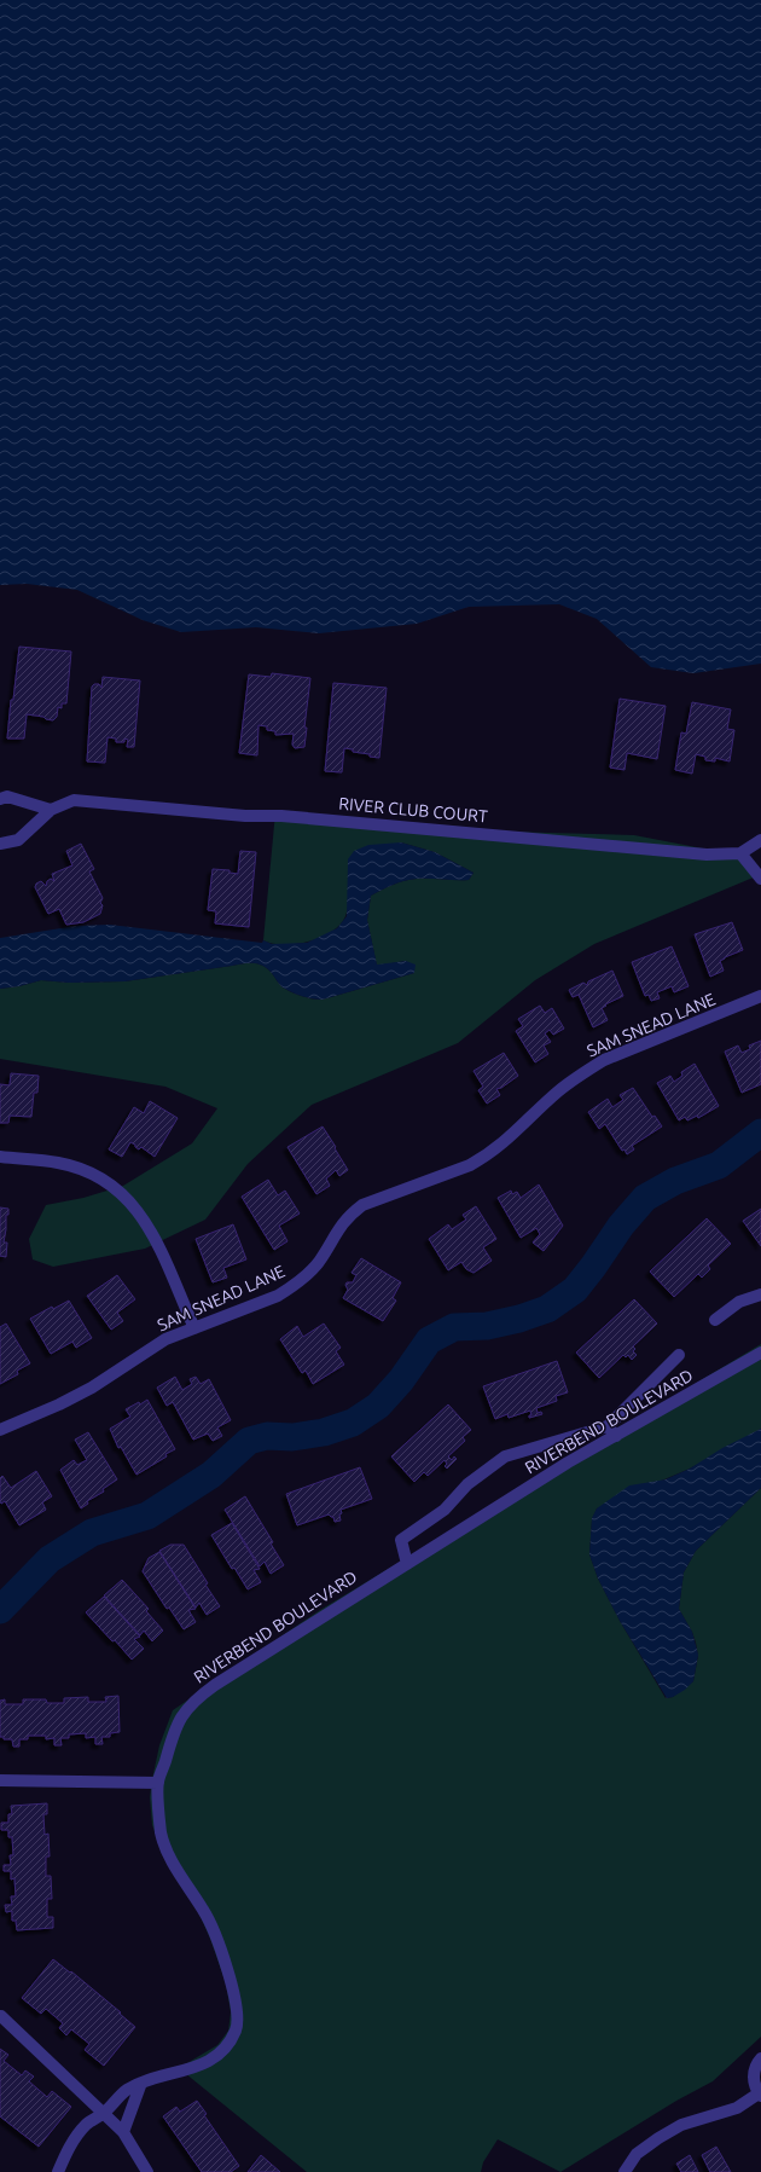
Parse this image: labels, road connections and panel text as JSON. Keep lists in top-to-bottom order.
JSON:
{
  "streets": {
    "street": ["RIVER CLUB COURT", "SAM SNEAD LANE", "RIVERBEND BOULEVARD"]
  }
}
